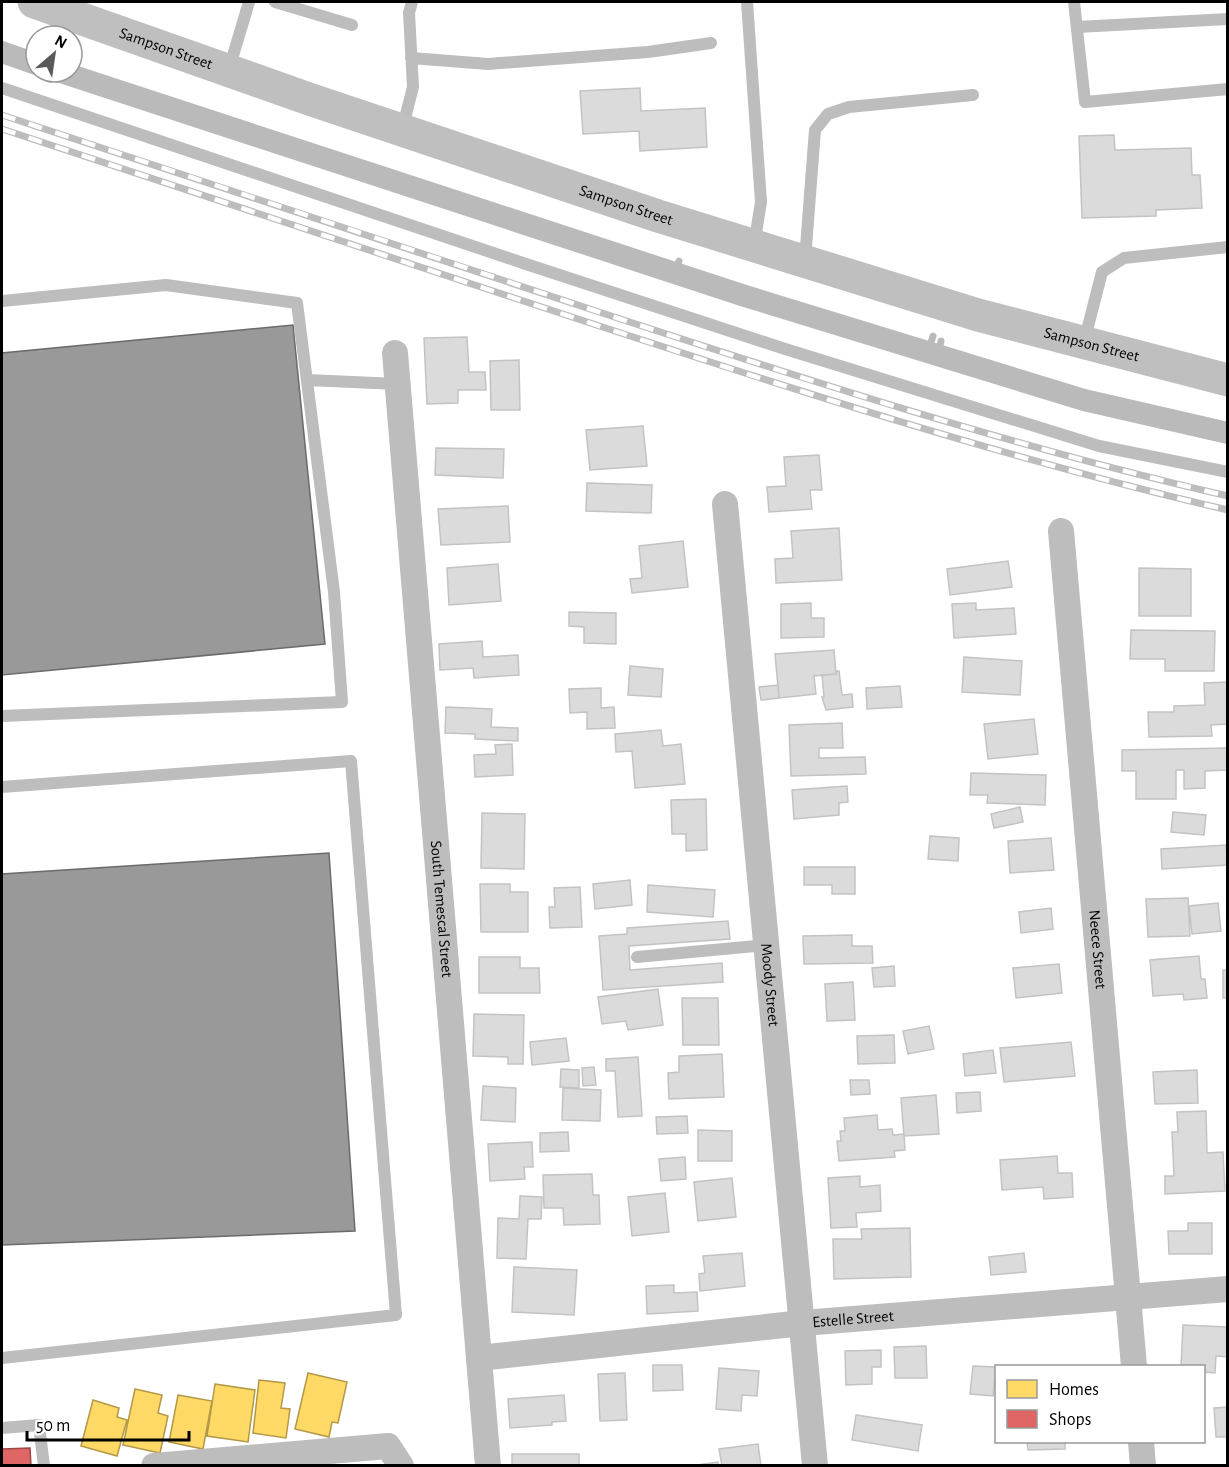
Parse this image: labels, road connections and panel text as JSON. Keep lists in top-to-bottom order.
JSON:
{
  "streets": {
    "street": [
      "Sampson Street",
      "South Temescal Street",
      "Neece Street",
      "Moody Street",
      "Estelle Street"
    ]
  },
  "crossings": [
    ["South Temescal Street", "Estelle Street"],
    ["Neece Street", "Estelle Street"],
    ["Moody Street", "Estelle Street"]
  ],
  "legend": ["Homes", "Shops"],
  "scale_bar": "50 m",
  "north": "top right"
}
